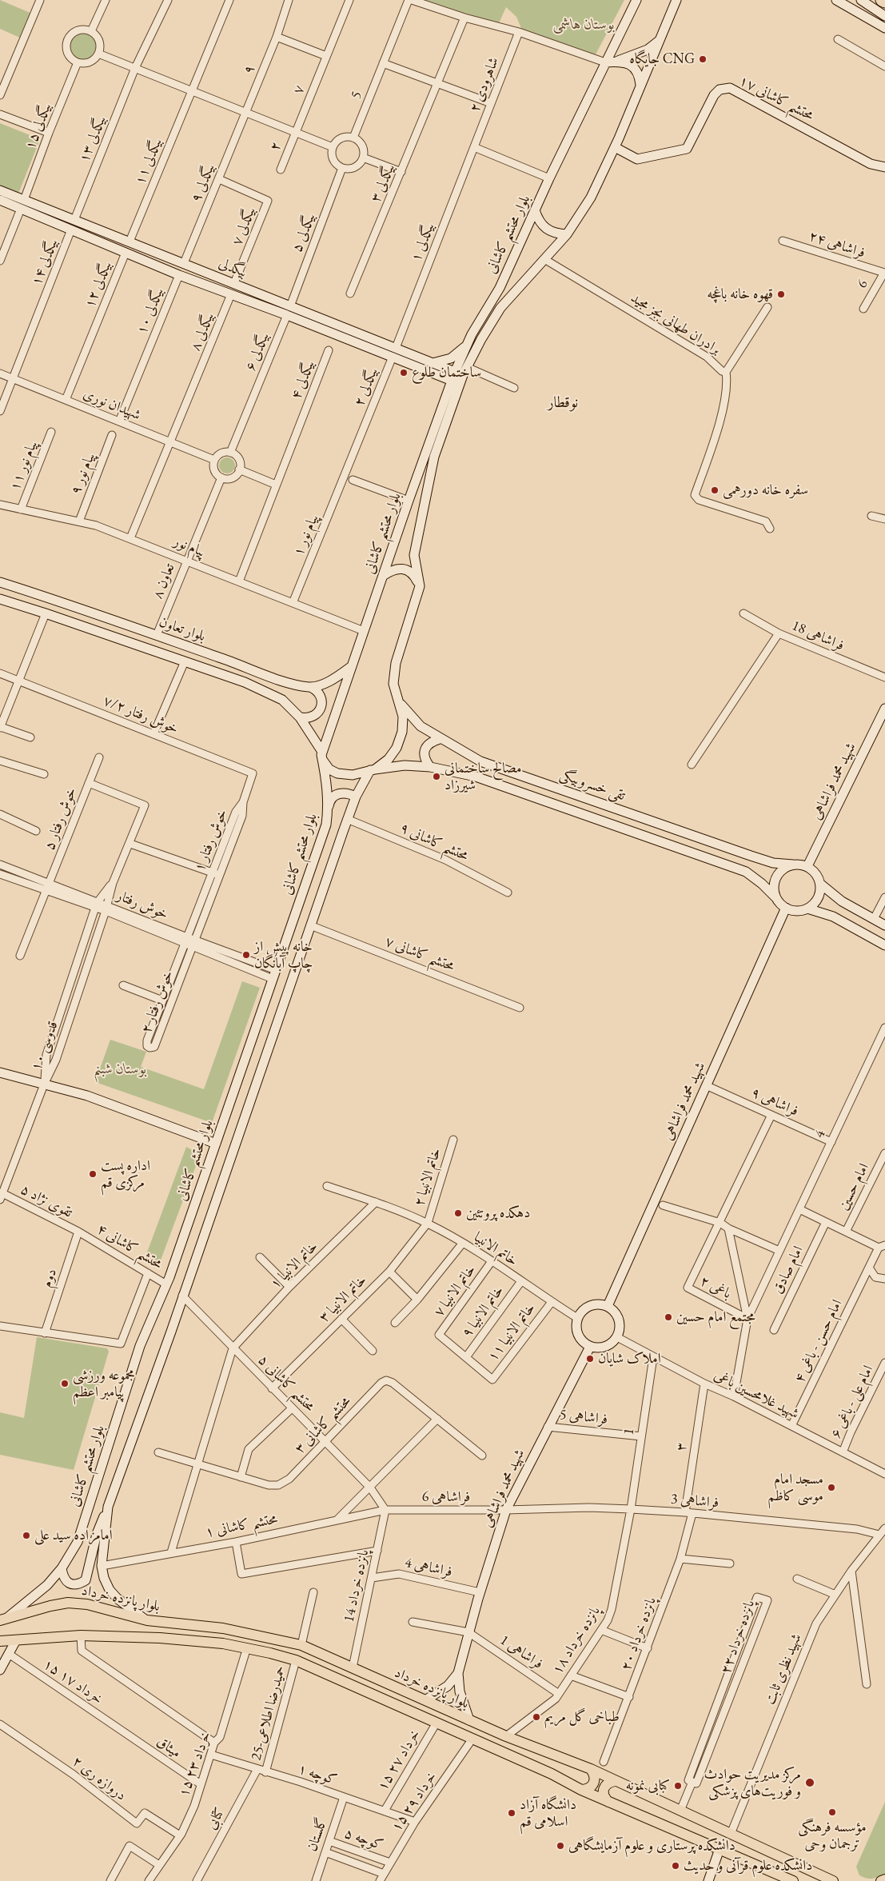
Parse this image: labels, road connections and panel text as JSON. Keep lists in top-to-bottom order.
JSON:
{
  "streets": {
    "main road": [
      "محتشم کاشانی ۱۷",
      "بلوار محتشم کاشانی",
      "بیگدلی",
      "بلوار تعاون",
      "شهید محمد فراشاهی",
      "تقی خسروبیگی",
      "بلوار پانزده خرداد"
    ],
    "street": [
      "۹",
      "شاهرودی ۲",
      "۷",
      "5",
      "بیگدلی ۱۵",
      "بیگدلی ۱۳",
      "۲",
      "بیگدلی ۱۱",
      "بیگدلی ۹",
      "بیگدلی ۳",
      "بیگدلی ۷",
      "بیگدلی ۵",
      "بیگدلی ۱",
      "فراشاهی ۲۴",
      "بیگدلی ۱۴",
      "6",
      "بیگدلی ۱۲",
      "بیگدلی ۱۰",
      "برادران طهانی بجز مجید",
      "بیگدلی ۸",
      "بیگدلی ۶",
      "بیگدلی ۴",
      "بیگدلی ۲",
      "شهیدان نوری",
      "پیام نور ۱۱",
      "پیام نور ۹",
      "پیام نور ۱",
      "پیام نور",
      "تعاون ۸",
      "فراشاهی 18",
      "خوش رفتار ۷/۲",
      "خوش رفتار ۵",
      "خوش رفتار ۱",
      "محتشم کاشانی ۹",
      "خوش رفتار",
      "محتشم کاشانی ۷",
      "خوش رفتار ۲",
      "قدوسی ۱۰",
      "فراشاهی ۹",
      "4",
      "خاتم الانبیا ۲",
      "امام حسین",
      "تقوی نژاد ۵",
      "محتشم کاشانی ۴",
      "خاتم الانبیا",
      "خاتم الانبیا ۱",
      "امام صادق",
      "دوم",
      "باغی ۲",
      "خاتم الانبیا ۷",
      "خاتم الانبیا ۳",
      "خاتم الانبیا ۹",
      "خاتم الانبیا ۱۱",
      "امام حسن - باغی ۴",
      "محتشم کاشانی ۵",
      "شهید غلامحسین باغی",
      "امام علی - باغی ۶",
      "فراشاهی 5",
      "محتشم کاشانی ۳",
      "1",
      "۳",
      "فراشاهی 6",
      "فراشاهی 3",
      "محتشم کاشانی ۱",
      "فراشاهی 4",
      "پانزده خرداد 14",
      "پانزده خرداد ۲۰",
      "پانزده خرداد ۲۲",
      "پانزده خرداد ۱۸",
      "فراشاهی 1",
      "شهید نظری ثابت",
      "۱۵ خرداد ۱۷",
      "حمیدرضا اطلاعی-25",
      "میثاق",
      "۱۵ خرداد ۲۷",
      "۱۵ خرداد ۲۳",
      "کوچه ۱",
      "دروازه ری ۲",
      "۱۵ خرداد ۲۹",
      "کتابی",
      "گلستان",
      "کوچه ۵"
    ]
  },
  "crossings": [
    ["۹", "بیگدلی ۹"],
    ["شاهرودی ۲", "بیگدلی ۱"],
    ["۷", "۲"],
    ["5", "بیگدلی ۵"],
    ["بیگدلی ۱۵", "بیگدلی"],
    ["بیگدلی ۱۳", "بیگدلی"],
    ["بیگدلی ۱۱", "بیگدلی"],
    ["بیگدلی ۹", "بیگدلی ۷"],
    ["بیگدلی ۹", "بیگدلی"],
    ["بیگدلی ۷", "بیگدلی"],
    ["بیگدلی ۵", "بیگدلی"],
    ["بیگدلی ۵", "بیگدلی ۶"],
    ["بلوار محتشم کاشانی", "بیگدلی"],
    ["بلوار محتشم کاشانی", "پیام نور"],
    ["بلوار محتشم کاشانی", "بلوار تعاون"],
    ["بلوار محتشم کاشانی", "خوش رفتار"],
    ["بلوار محتشم کاشانی", "محتشم کاشانی ۴"],
    ["بلوار محتشم کاشانی", "بلوار پانزده خرداد"],
    ["بیگدلی ۱", "بیگدلی"],
    ["فراشاهی ۲۴", "6"],
    ["بیگدلی ۱۴", "بیگدلی"],
    ["بیگدلی ۱۴", "شهیدان نوری"],
    ["بیگدلی", "بیگدلی ۱۲"],
    ["بیگدلی", "بیگدلی ۱۰"],
    ["بیگدلی", "بیگدلی ۸"],
    ["بیگدلی", "بیگدلی ۶"],
    ["بیگدلی", "بیگدلی ۲"],
    ["بیگدلی ۱۲", "شهیدان نوری"],
    ["بیگدلی ۱۰", "شهیدان نوری"],
    ["بیگدلی ۸", "شهیدان نوری"],
    ["بیگدلی ۸", "پیام نور"],
    ["بیگدلی ۶", "شهیدان نوری"],
    ["بیگدلی ۶", "تعاون ۸"],
    ["بیگدلی ۴", "پیام نور"],
    ["بیگدلی ۲", "پیام نور ۱"],
    ["شهیدان نوری", "تعاون ۸"],
    ["پیام نور ۱۱", "پیام نور"],
    ["پیام نور ۹", "پیام نور"],
    ["پیام نور ۱", "پیام نور"],
    ["پیام نور", "تعاون ۸"],
    ["تعاون ۸", "بلوار تعاون"],
    ["خوش رفتار ۷/۲", "خوش رفتار ۱"],
    ["شهید محمد فراشاهی", "تقی خسروبیگی"],
    ["شهید محمد فراشاهی", "فراشاهی ۹"],
    ["شهید محمد فراشاهی", "خاتم الانبیا"],
    ["شهید محمد فراشاهی", "شهید غلامحسین باغی"],
    ["شهید محمد فراشاهی", "فراشاهی 5"],
    ["شهید محمد فراشاهی", "فراشاهی 6"],
    ["شهید محمد فراشاهی", "فراشاهی 3"],
    ["شهید محمد فراشاهی", "فراشاهی 4"],
    ["شهید محمد فراشاهی", "فراشاهی 1"],
    ["خوش رفتار ۵", "خوش رفتار"],
    ["خوش رفتار ۱", "خوش رفتار"],
    ["خوش رفتار ۱", "خوش رفتار ۲"],
    ["خوش رفتار", "خوش رفتار ۲"],
    ["خوش رفتار", "قدوسی ۱۰"],
    ["فراشاهی ۹", "4"],
    ["4", "باغی ۲"],
    ["خاتم الانبیا ۲", "خاتم الانبیا"],
    ["خاتم الانبیا ۲", "خاتم الانبیا ۳"],
    ["تقوی نژاد ۵", "محتشم کاشانی ۴"],
    ["تقوی نژاد ۵", "دوم"],
    ["محتشم کاشانی ۴", "دوم"],
    ["خاتم الانبیا", "خاتم الانبیا ۱"],
    ["خاتم الانبیا", "خاتم الانبیا ۷"],
    ["خاتم الانبیا", "خاتم الانبیا ۳"],
    ["خاتم الانبیا", "خاتم الانبیا ۹"],
    ["خاتم الانبیا", "خاتم الانبیا ۱۱"],
    ["خاتم الانبیا", "شهید غلامحسین باغی"],
    ["خاتم الانبیا ۱", "محتشم کاشانی ۵"],
    ["خاتم الانبیا ۷", "خاتم الانبیا ۹"],
    ["خاتم الانبیا ۷", "خاتم الانبیا ۱۱"],
    ["خاتم الانبیا ۳", "محتشم کاشانی ۵"],
    ["خاتم الانبیا ۹", "خاتم الانبیا ۱۱"],
    ["امام حسن - باغی ۴", "شهید غلامحسین باغی"],
    ["محتشم کاشانی ۵", "محتشم کاشانی ۳"],
    ["محتشم کاشانی ۵", "فراشاهی 6"],
    ["محتشم کاشانی ۵", "محتشم کاشانی ۱"],
    ["محتشم کاشانی ۵", "پانزده خرداد 14"],
    ["شهید غلامحسین باغی", "امام علی - باغی ۶"],
    ["شهید غلامحسین باغی", "1"],
    ["شهید غلامحسین باغی", "۳"],
    ["فراشاهی 5", "1"],
    ["1", "فراشاهی 3"],
    ["1", "پانزده خرداد ۱۸"],
    ["۳", "فراشاهی 3"],
    ["۳", "پانزده خرداد ۲۰"],
    ["فراشاهی 6", "فراشاهی 3"],
    ["فراشاهی 6", "محتشم کاشانی ۱"],
    ["فراشاهی 6", "پانزده خرداد 14"],
    ["فراشاهی 3", "پانزده خرداد ۲۰"],
    ["فراشاهی 3", "پانزده خرداد ۱۸"],
    ["فراشاهی 3", "شهید نظری ثابت"],
    ["محتشم کاشانی ۱", "پانزده خرداد 14"],
    ["فراشاهی 4", "پانزده خرداد 14"],
    ["پانزده خرداد 14", "بلوار پانزده خرداد"],
    ["بلوار پانزده خرداد", "پانزده خرداد ۲۲"],
    ["بلوار پانزده خرداد", "پانزده خرداد ۱۸"],
    ["بلوار پانزده خرداد", "شهید نظری ثابت"],
    ["بلوار پانزده خرداد", "حمیدرضا اطلاعی-25"],
    ["بلوار پانزده خرداد", "۱۵ خرداد ۲۷"],
    ["بلوار پانزده خرداد", "۱۵ خرداد ۲۳"],
    ["بلوار پانزده خرداد", "۱۵ خرداد ۲۹"],
    ["پانزده خرداد ۱۸", "فراشاهی 1"],
    ["۱۵ خرداد ۱۷", "میثاق"],
    ["حمیدرضا اطلاعی-25", "کوچه ۱"],
    ["میثاق", "۱۵ خرداد ۲۳"],
    ["۱۵ خرداد ۲۷", "کوچه ۱"],
    ["۱۵ خرداد ۲۳", "کوچه ۱"],
    ["۱۵ خرداد ۲۳", "دروازه ری ۲"],
    ["کوچه ۱", "۱۵ خرداد ۲۹"],
    ["کوچه ۱", "کتابی"],
    ["کوچه ۱", "گلستان"],
    ["۱۵ خرداد ۲۹", "کوچه ۵"],
    ["گلستان", "کوچه ۵"]
  ],
  "districts": ["نوقطار"],
  "parks": ["بوستان هاشمی", "بوستان شبنم"],
  "places": [
    "جایگاه CNG",
    "قهوه خانه باغچه",
    "ساختمان طلوع",
    "سفره خانه دورهمی",
    "مصالح ساختمانی شیرزاد",
    "خانه پیش از چاپ آبانگان",
    "اداره پست مرکزی قم",
    "دهکده پروتئین",
    "مجتمع امام حسین",
    "املاک شایان",
    "مجموعه ورزشی پیامبر اعظم",
    "مسجد امام موسی کاظم",
    "امامزاده سید علی",
    "طباخی گل مریم",
    "مرکز مدیریت حوادث و فوریت‌های پزشکی",
    "کبابی نمونه",
    "مؤسسه فرهنگی ترجمان وحی",
    "دانشگاه آزاد اسلامی قم",
    "دانشکده پرستاری و علوم آزمایشگاهی",
    "دانشکده علوم قرآنی و حدیث"
  ]
}
